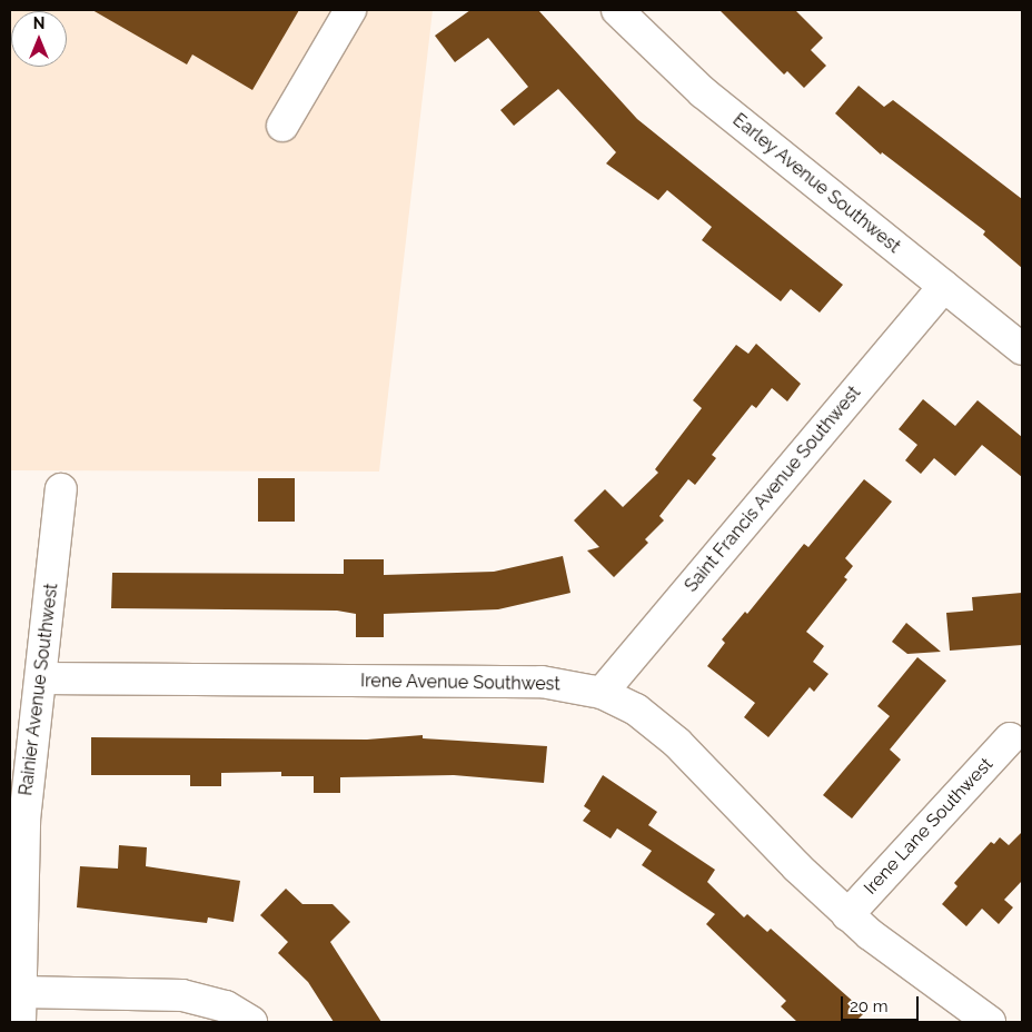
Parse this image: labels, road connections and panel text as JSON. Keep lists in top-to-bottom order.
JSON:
{
  "streets": {
    "street": [
      "Earley Avenue Southwest",
      "Saint Francis Avenue Southwest",
      "Irene Avenue Southwest",
      "Rainier Avenue Southwest",
      "Irene Lane Southwest"
    ]
  },
  "crossings": [
    ["Earley Avenue Southwest", "Saint Francis Avenue Southwest"],
    ["Saint Francis Avenue Southwest", "Irene Avenue Southwest"],
    ["Irene Avenue Southwest", "Rainier Avenue Southwest"],
    ["Irene Avenue Southwest", "Irene Lane Southwest"]
  ],
  "scale_bar": "20 m",
  "north": "top"
}
